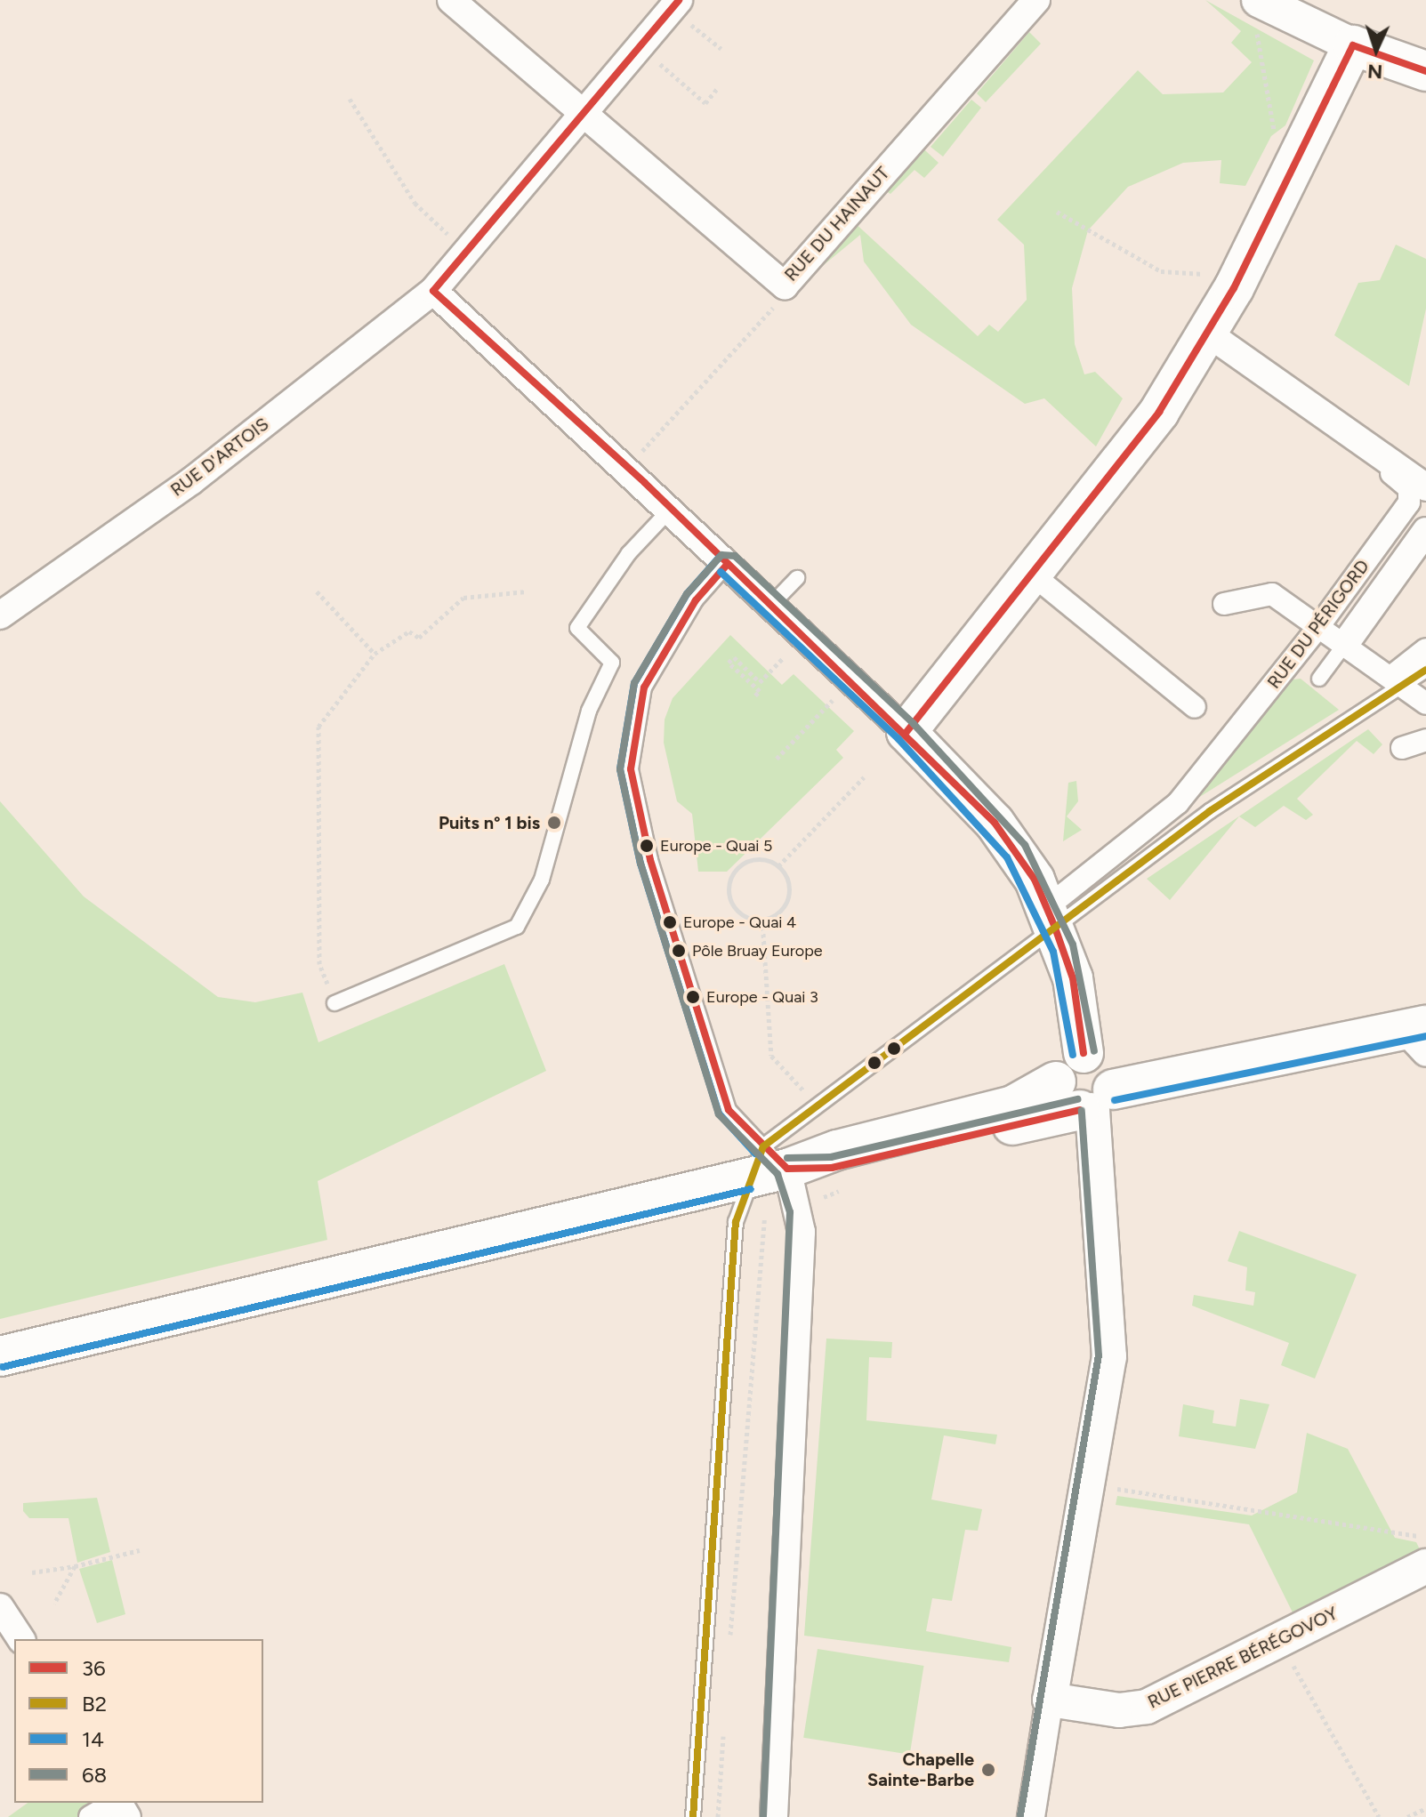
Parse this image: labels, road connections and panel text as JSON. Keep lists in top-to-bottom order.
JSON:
{
  "streets": {
    "street": [
      "RUE DU HAINAUT",
      "RUE D'ARTOIS",
      "RUE DU PÉRIGORD",
      "RUE PIERRE BÉRÉGOVOY"
    ]
  },
  "crossings": [
    ["RUE DU HAINAUT", "RUE D'ARTOIS"]
  ],
  "places": [
    "Puits n° 1 bis",
    "Europe - Quai 5",
    "Europe - Quai 4",
    "Pôle Bruay Europe",
    "Europe - Quai 3",
    "Chapelle Sainte-Barbe"
  ],
  "lines": [
    "transit line 36",
    "transit line 68",
    "transit line 14",
    "transit line B2"
  ],
  "legend": [
    "36",
    "B2",
    "14",
    "68"
  ],
  "north": "bottom"
}
